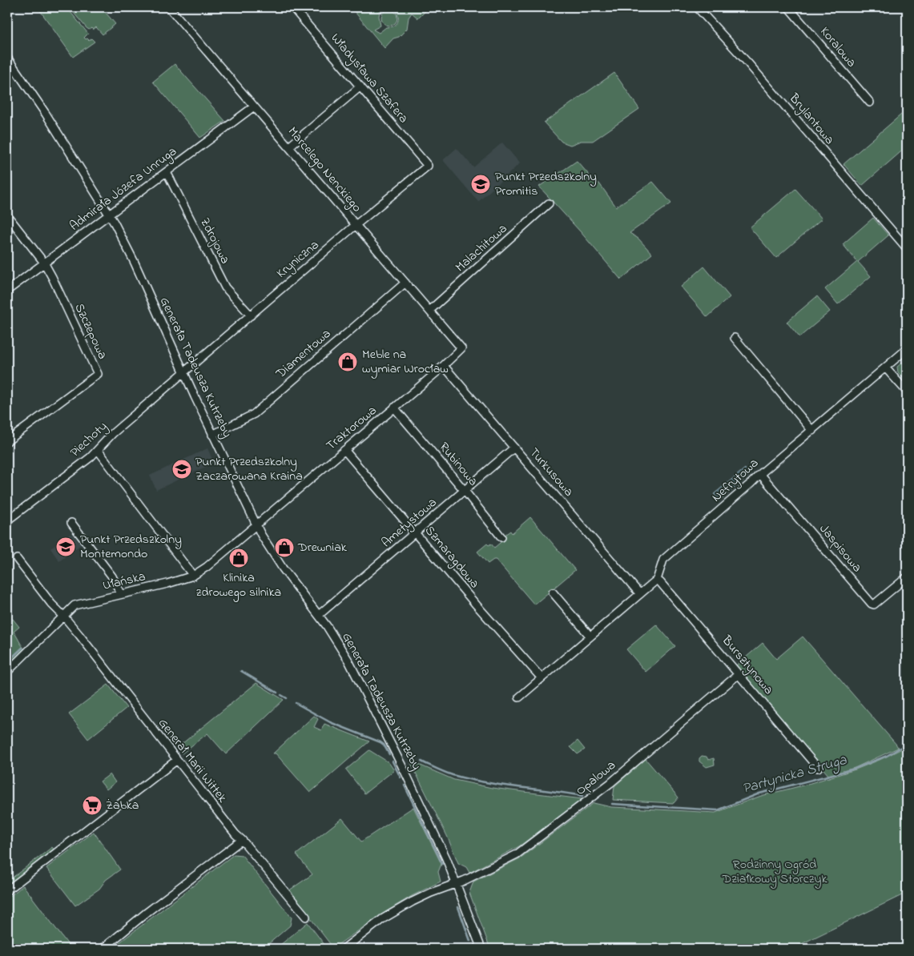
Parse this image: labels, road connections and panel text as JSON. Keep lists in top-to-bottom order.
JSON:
{
  "streets": {
    "street": [
      "Koralowa",
      "Władysława Szafera",
      "Brylantowa",
      "Marcelego Nenckiego",
      "Admirała Józefa Unruga",
      "Zdrojowa",
      "Malachitowa",
      "Kryniczna",
      "Szczepowa",
      "Diamentowa",
      "Generała Tadeusza Kutrzeby",
      "Traktorowa",
      "Piechoty",
      "Rubinowa",
      "Turkusowa",
      "Nefrytowa",
      "Ametystowa",
      "Jaspisowa",
      "Szmaragdowa",
      "Ułańska",
      "Bursztynowa",
      "Generał Marii Wittek",
      "Opalowa"
    ]
  },
  "crossings": [
    ["Władysława Szafera", "Kryniczna"],
    ["Marcelego Nenckiego", "Admirała Józefa Unruga"],
    ["Marcelego Nenckiego", "Malachitowa"],
    ["Marcelego Nenckiego", "Kryniczna"],
    ["Marcelego Nenckiego", "Diamentowa"],
    ["Marcelego Nenckiego", "Traktorowa"],
    ["Admirała Józefa Unruga", "Zdrojowa"],
    ["Admirała Józefa Unruga", "Szczepowa"],
    ["Admirała Józefa Unruga", "Generała Tadeusza Kutrzeby"],
    ["Zdrojowa", "Kryniczna"],
    ["Kryniczna", "Generała Tadeusza Kutrzeby"],
    ["Kryniczna", "Piechoty"],
    ["Diamentowa", "Generała Tadeusza Kutrzeby"],
    ["Generała Tadeusza Kutrzeby", "Traktorowa"],
    ["Generała Tadeusza Kutrzeby", "Piechoty"],
    ["Generała Tadeusza Kutrzeby", "Ametystowa"],
    ["Generała Tadeusza Kutrzeby", "Ułańska"],
    ["Generała Tadeusza Kutrzeby", "Opalowa"],
    ["Traktorowa", "Rubinowa"],
    ["Traktorowa", "Turkusowa"],
    ["Traktorowa", "Szmaragdowa"],
    ["Traktorowa", "Ułańska"],
    ["Rubinowa", "Ametystowa"],
    ["Turkusowa", "Ametystowa"],
    ["Nefrytowa", "Jaspisowa"],
    ["Nefrytowa", "Bursztynowa"],
    ["Ametystowa", "Szmaragdowa"],
    ["Ułańska", "Generał Marii Wittek"],
    ["Bursztynowa", "Opalowa"]
  ],
  "water": ["Partynicka Struga"],
  "parks": ["Rodzinny Ogród Działkowy Storczyk"],
  "places": {
    "school or university": ["Punkt Przedszkolny Promitis", "Punkt Przedszkolny Zaczarowana Kraina", "Punkt Przedszkolny Montemondo"],
    "shop": ["Meble na wymiar Wrocław", "Drewniak", "Klinika zdrowego silnika"],
    "supermarket": ["Żabka"]
  }
}
